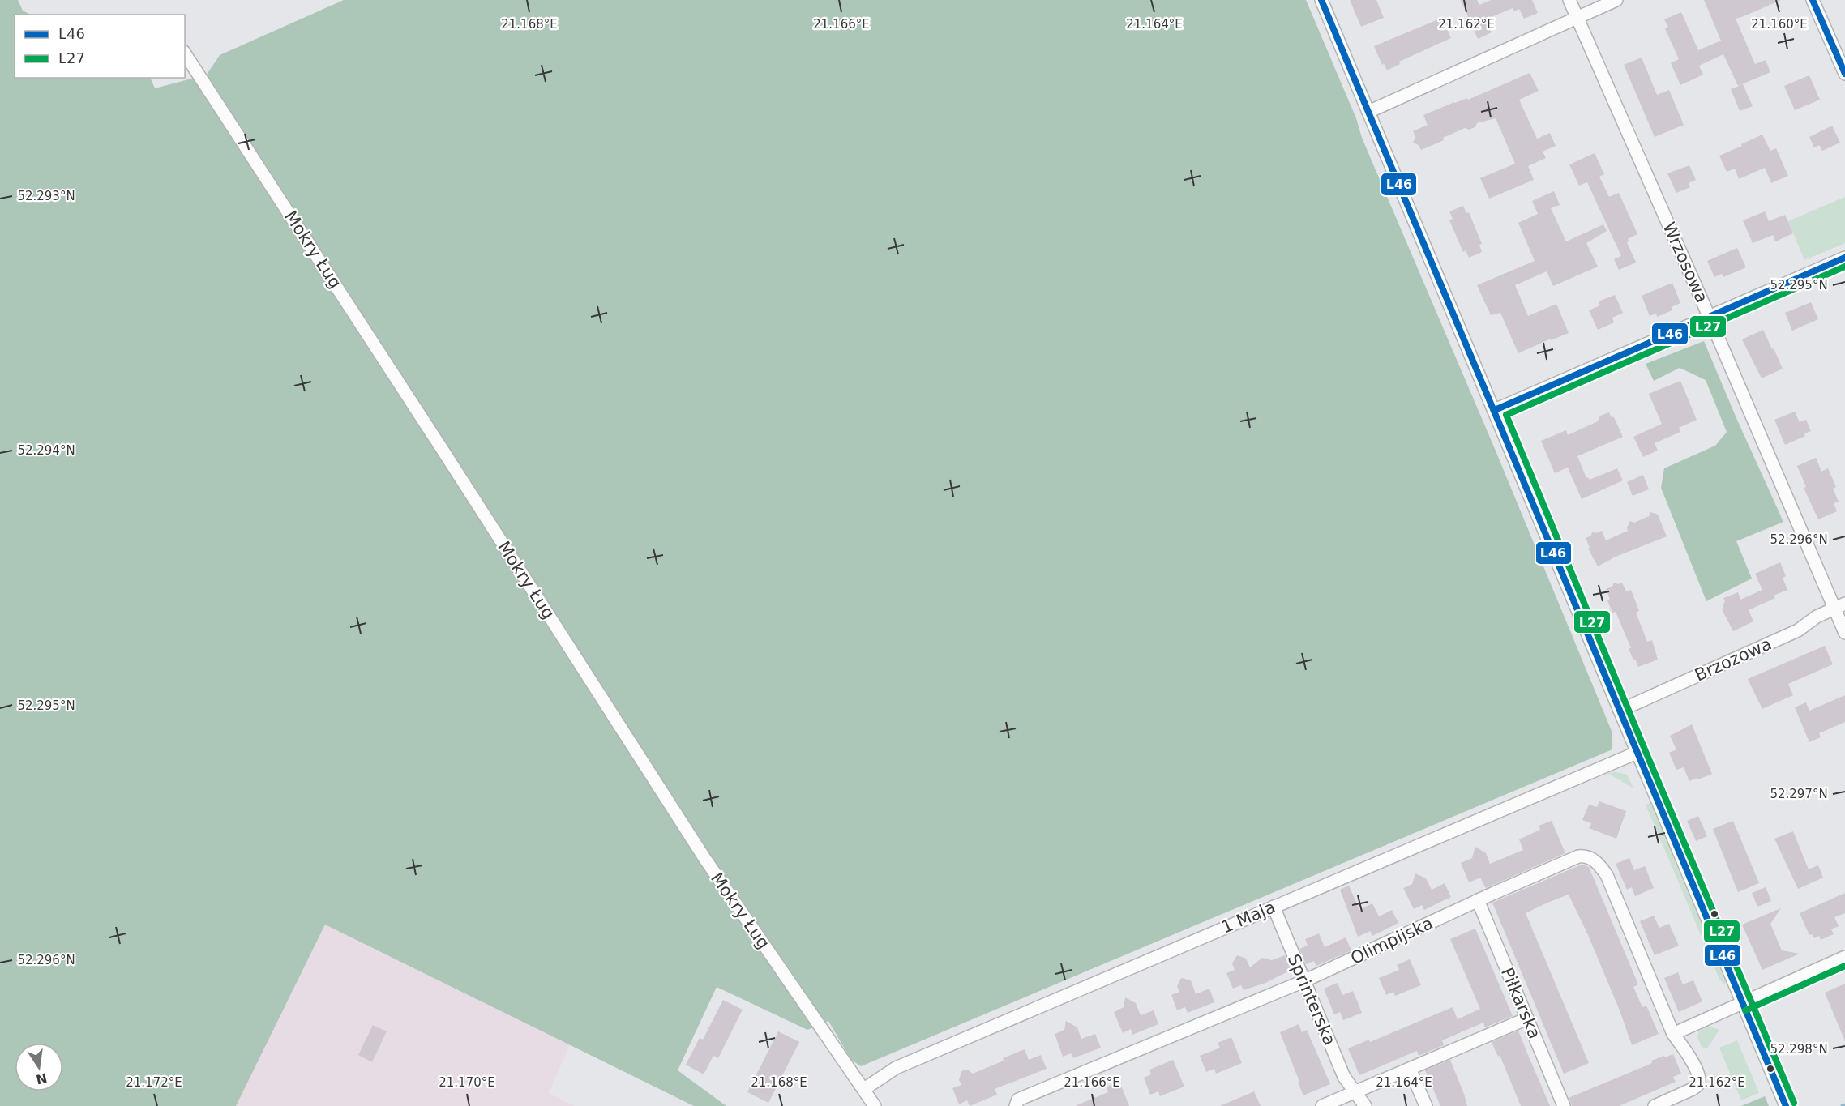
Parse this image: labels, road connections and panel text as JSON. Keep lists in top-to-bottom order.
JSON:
{
  "streets": {
    "street": [
      "Mokry Ług",
      "Wrzosowa",
      "Brzozowa",
      "1 Maja",
      "Olimpijska",
      "Sprinterska",
      "Piłkarska"
    ]
  },
  "crossings": [
    ["Mokry Ług", "1 Maja"],
    ["Wrzosowa", "Brzozowa"],
    ["1 Maja", "Sprinterska"],
    ["Olimpijska", "Sprinterska"],
    ["Olimpijska", "Piłkarska"]
  ],
  "lines": ["transit line L46", "transit line L27"],
  "legend": ["L46", "L27"],
  "north": "bottom",
  "coordinates": [
    "21.168°E",
    "21.166°E",
    "21.164°E",
    "21.162°E",
    "21.160°E",
    "52.293°N",
    "52.295°N",
    "52.294°N",
    "52.296°N",
    "52.297°N",
    "52.298°N",
    "21.172°E",
    "21.170°E"
  ]
}
